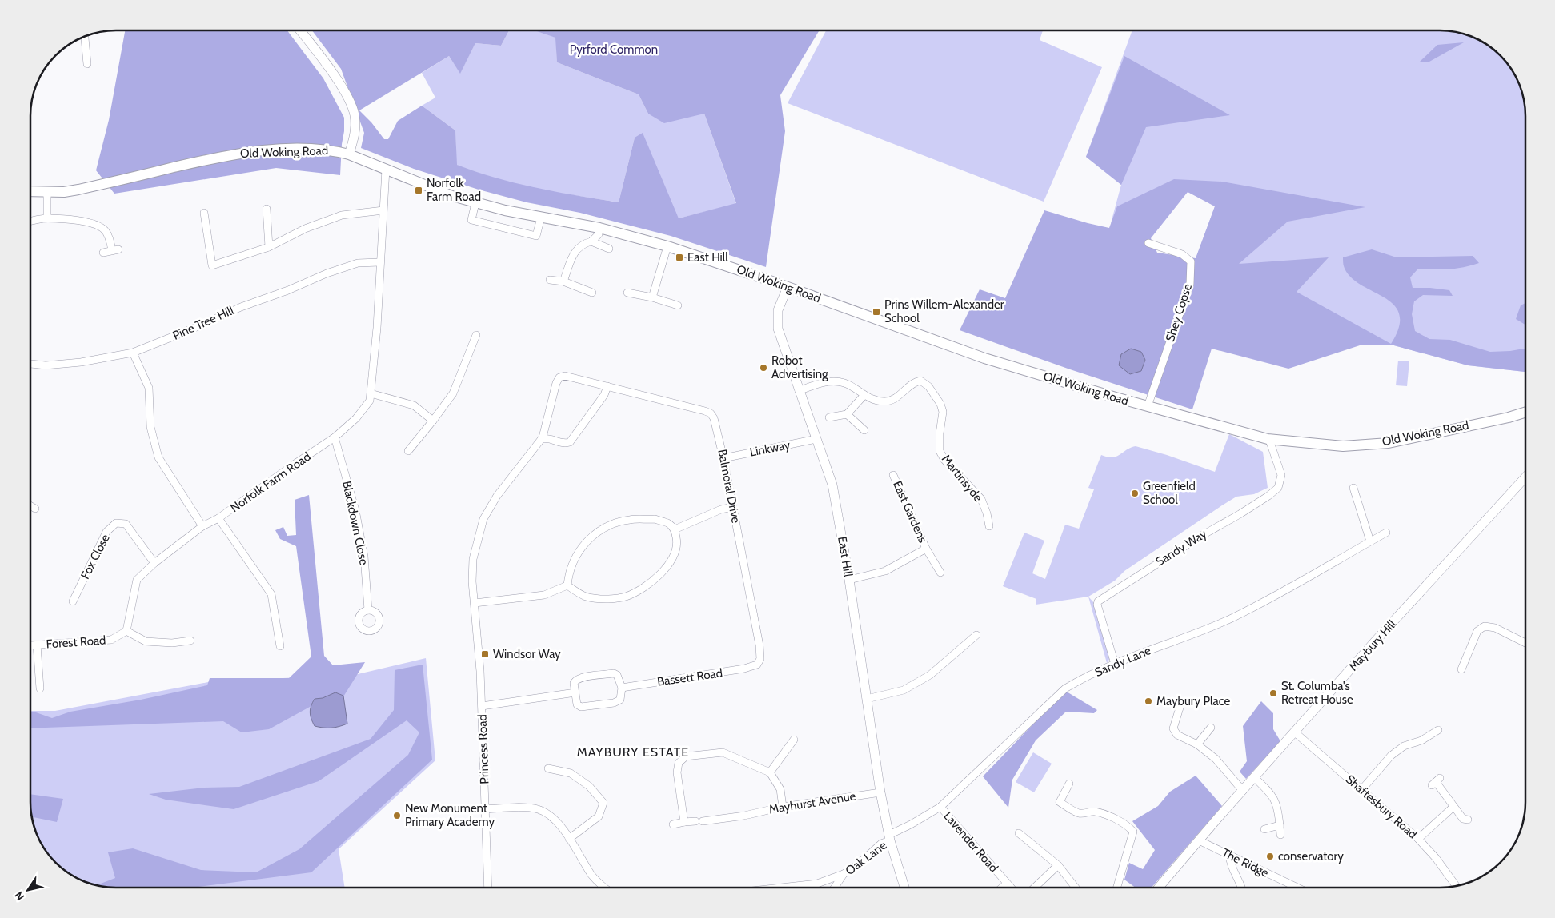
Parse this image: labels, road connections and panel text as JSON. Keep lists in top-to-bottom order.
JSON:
{
  "streets": {
    "main road": ["Old Woking Road"],
    "street": [
      "Shey Copse",
      "Pine Tree Hill",
      "Linkway",
      "Martinsyde",
      "Norfolk Farm Road",
      "Balmoral Drive",
      "East Gardens",
      "Blackdown Close",
      "Sandy Way",
      "Fox Close",
      "East Hill",
      "Forest Road",
      "Maybury Hill",
      "Sandy Lane",
      "Bassett Road",
      "Princess Road",
      "Mayhurst Avenue",
      "Shaftesbury Road",
      "Lavender Road",
      "Oak Lane",
      "The Ridge"
    ]
  },
  "crossings": [
    ["Old Woking Road", "Shey Copse"],
    ["Old Woking Road", "Norfolk Farm Road"],
    ["Old Woking Road", "Sandy Way"],
    ["Old Woking Road", "East Hill"],
    ["Pine Tree Hill", "Norfolk Farm Road"],
    ["Linkway", "Balmoral Drive"],
    ["Linkway", "East Hill"],
    ["Martinsyde", "East Hill"],
    ["Norfolk Farm Road", "Blackdown Close"],
    ["Norfolk Farm Road", "Fox Close"],
    ["Norfolk Farm Road", "Forest Road"],
    ["Balmoral Drive", "Bassett Road"],
    ["Balmoral Drive", "Princess Road"],
    ["East Gardens", "East Hill"],
    ["Sandy Way", "Sandy Lane"],
    ["East Hill", "Sandy Lane"],
    ["East Hill", "Mayhurst Avenue"],
    ["East Hill", "Oak Lane"],
    ["Maybury Hill", "Shaftesbury Road"],
    ["Maybury Hill", "The Ridge"],
    ["Sandy Lane", "Lavender Road"],
    ["Sandy Lane", "Oak Lane"]
  ],
  "districts": ["MAYBURY ESTATE"],
  "parks": ["Pyrford Common"],
  "places": {
    "transit": [
      "Norfolk Farm Road",
      "East Hill",
      "Prins Willem-Alexander School",
      "Windsor Way"
    ],
    "other": [
      "Robot Advertising",
      "Greenfield School",
      "St. Columba's Retreat House",
      "Maybury Place",
      "New Monument Primary Academy",
      "conservatory"
    ]
  },
  "north": "bottom left"
}
